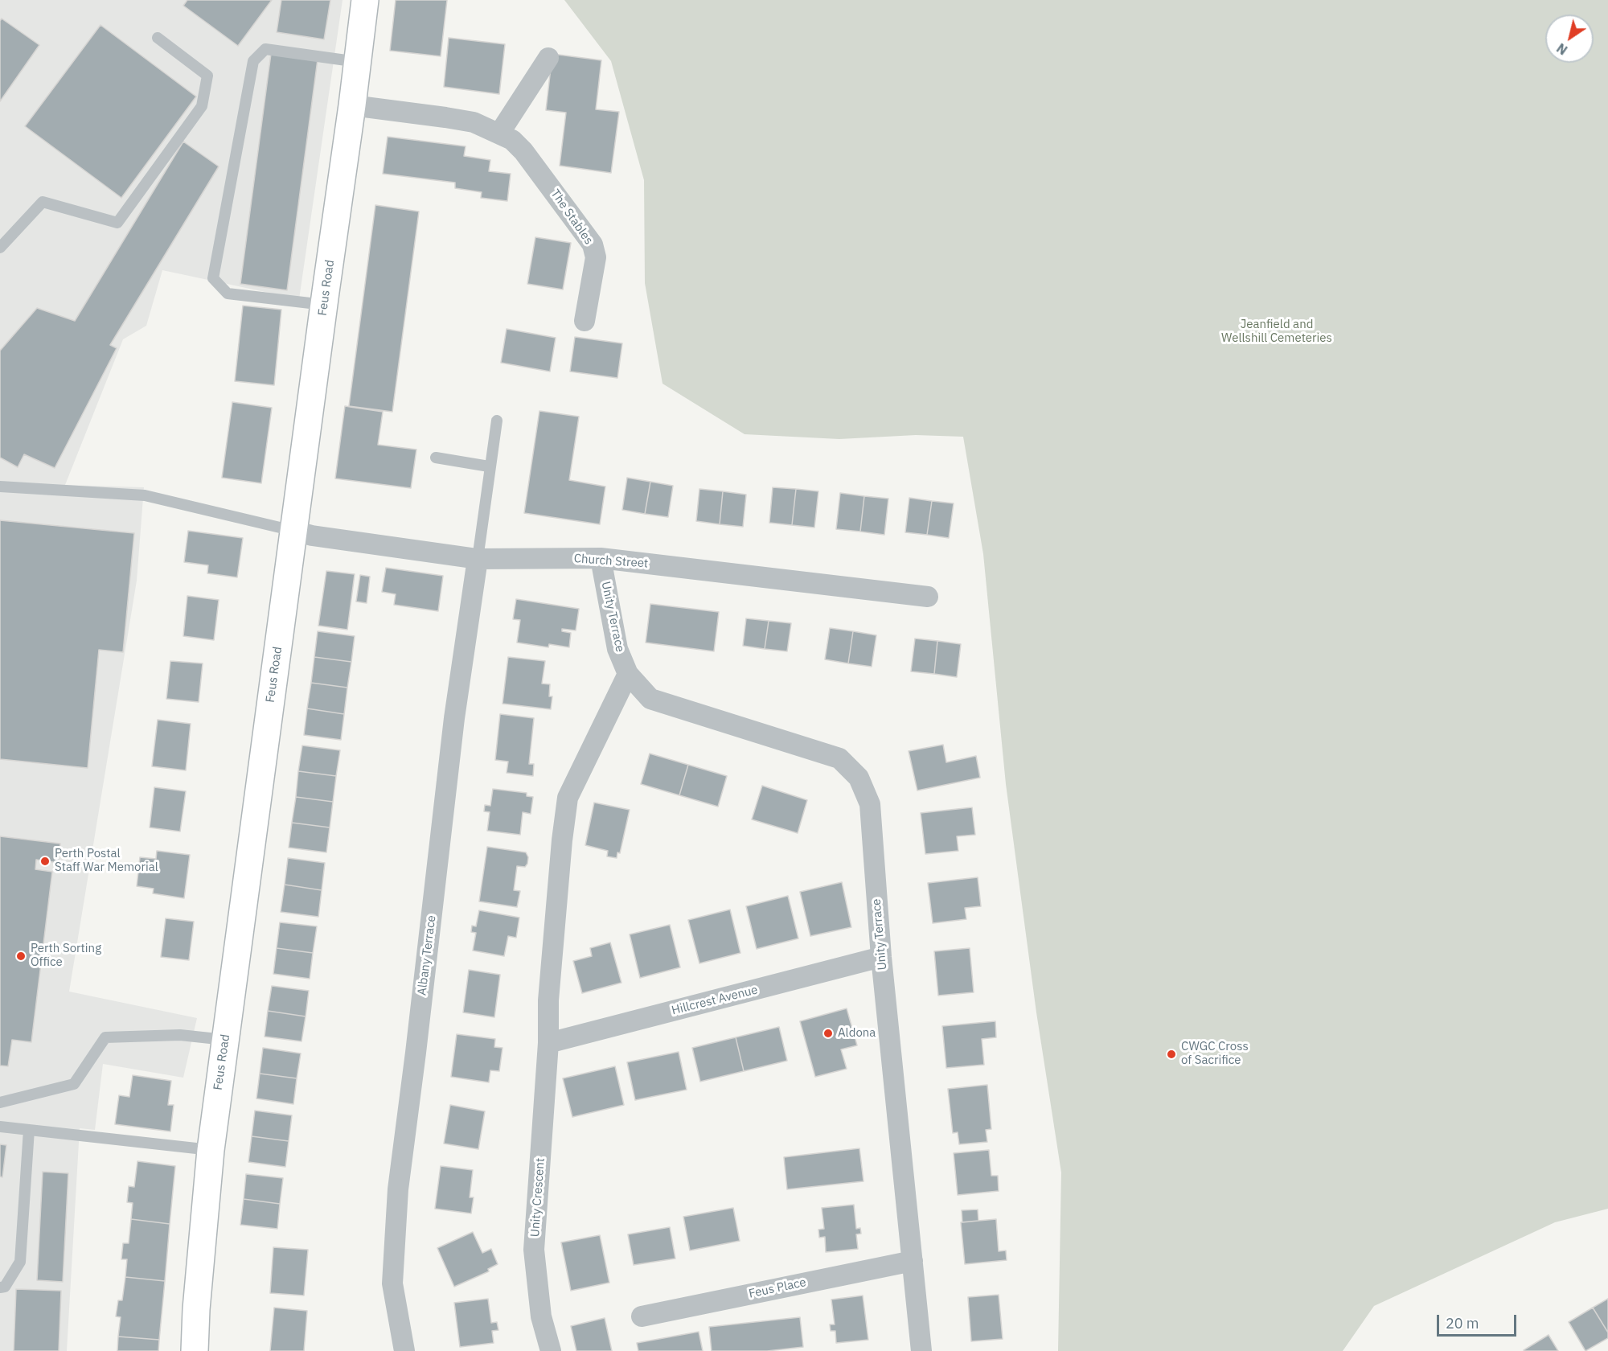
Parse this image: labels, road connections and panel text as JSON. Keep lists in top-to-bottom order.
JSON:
{
  "streets": {
    "street": [
      "The Stables",
      "Feus Road",
      "Church Street",
      "Unity Terrace",
      "Albany Terrace",
      "Hillcrest Avenue",
      "Unity Crescent",
      "Feus Place"
    ]
  },
  "crossings": [
    ["The Stables", "Feus Road"],
    ["Feus Road", "Church Street"],
    ["Church Street", "Unity Terrace"],
    ["Church Street", "Albany Terrace"],
    ["Unity Terrace", "Hillcrest Avenue"],
    ["Unity Terrace", "Feus Place"],
    ["Hillcrest Avenue", "Unity Crescent"]
  ],
  "parks": ["Jeanfield and Wellshill Cemeteries"],
  "places": [
    "Perth Postal Staff War Memorial",
    "Perth Sorting Office",
    "Aldona",
    "CWGC Cross of Sacrifice"
  ],
  "scale_bar": "20 m",
  "north": "bottom left"
}
